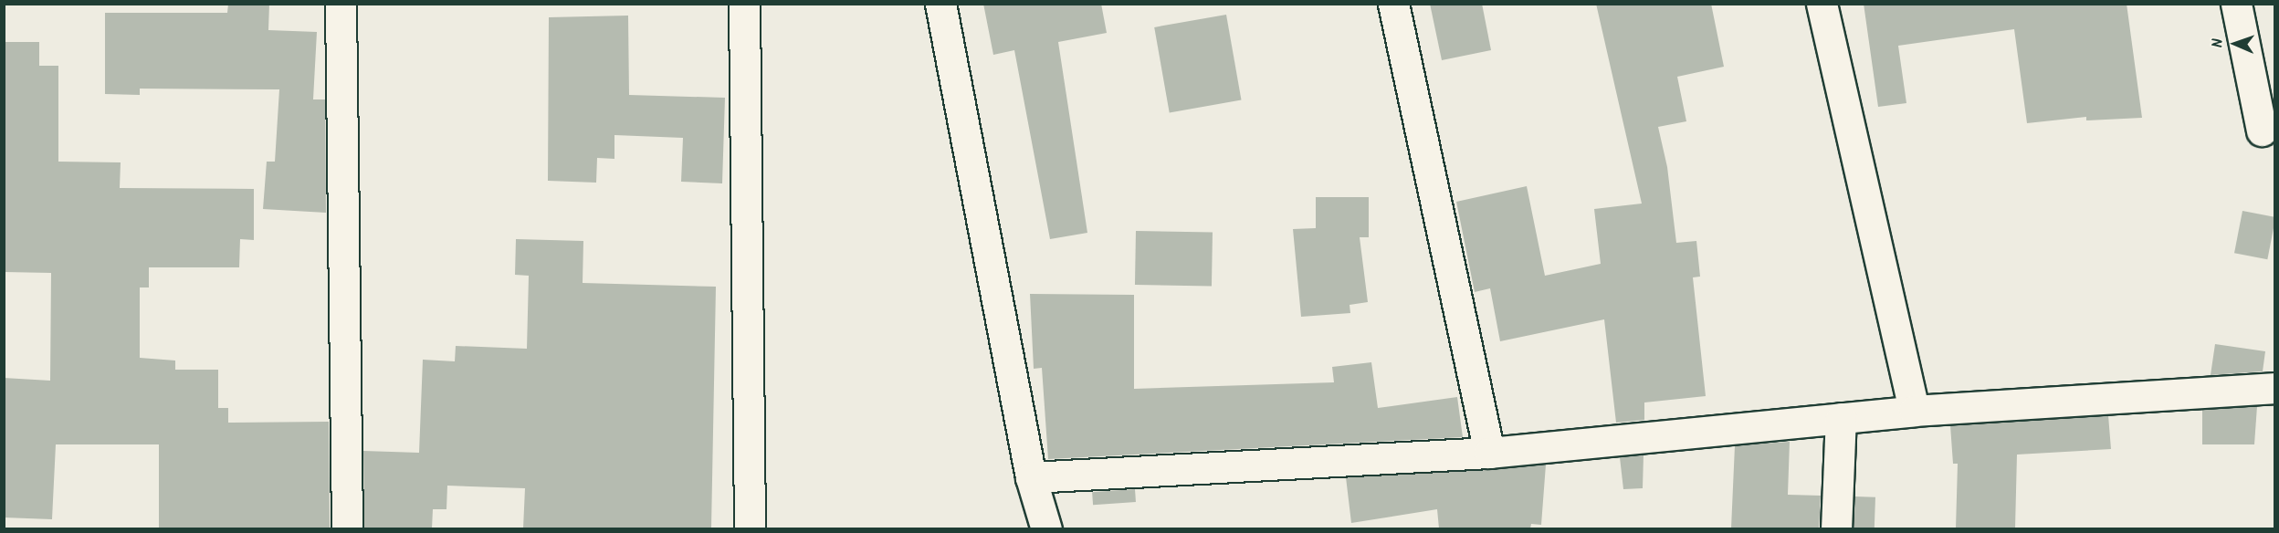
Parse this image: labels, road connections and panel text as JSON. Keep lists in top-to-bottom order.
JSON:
{
  "north": "left"
}
